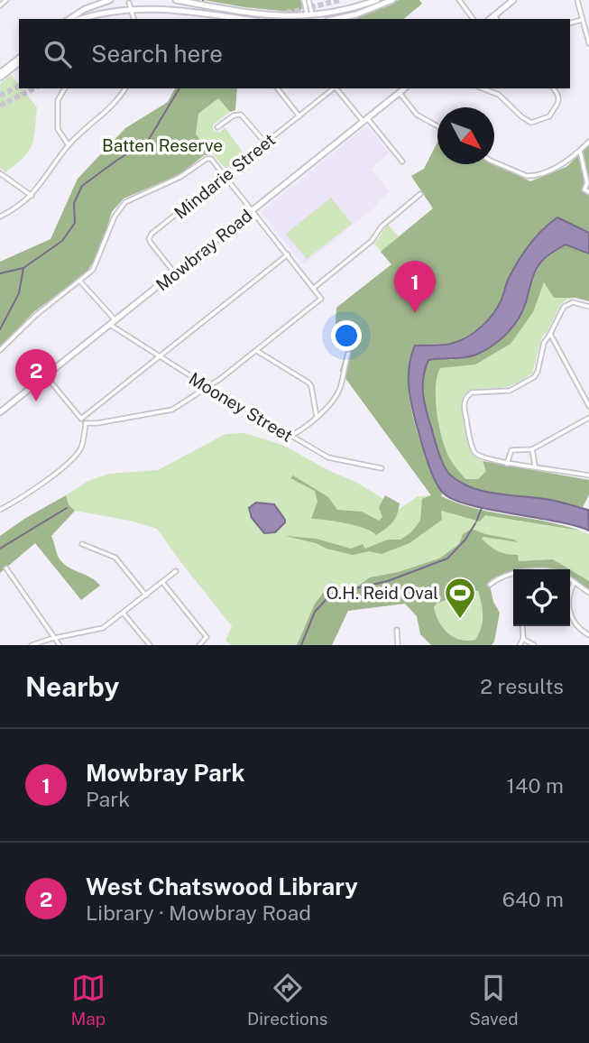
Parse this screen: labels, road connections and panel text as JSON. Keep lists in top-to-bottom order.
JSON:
{
  "streets": {
    "main road": ["Mowbray Road"],
    "street": ["Mindarie Street", "Mooney Street"]
  },
  "crossings": [
    ["Mindarie Street", "Mowbray Road"],
    ["Mowbray Road", "Mooney Street"]
  ],
  "parks": ["Batten Reserve"],
  "places": {
    "sports": ["O.H. Reid Oval"]
  },
  "north": "bottom right",
  "page": {
    "search": "Search here",
    "pins": ["1", "2"],
    "heading": ["Nearby", "2 results"],
    "list": [
      {
        "mark": "1",
        "name": "Mowbray Park",
        "note": "Park",
        "value": "140 m"
      },
      {
        "mark": "2",
        "name": "West Chatswood Library",
        "note": "Library · Mowbray Road",
        "value": "640 m"
      }
    ],
    "nav": ["Map", "Directions", "Saved"]
  }
}
